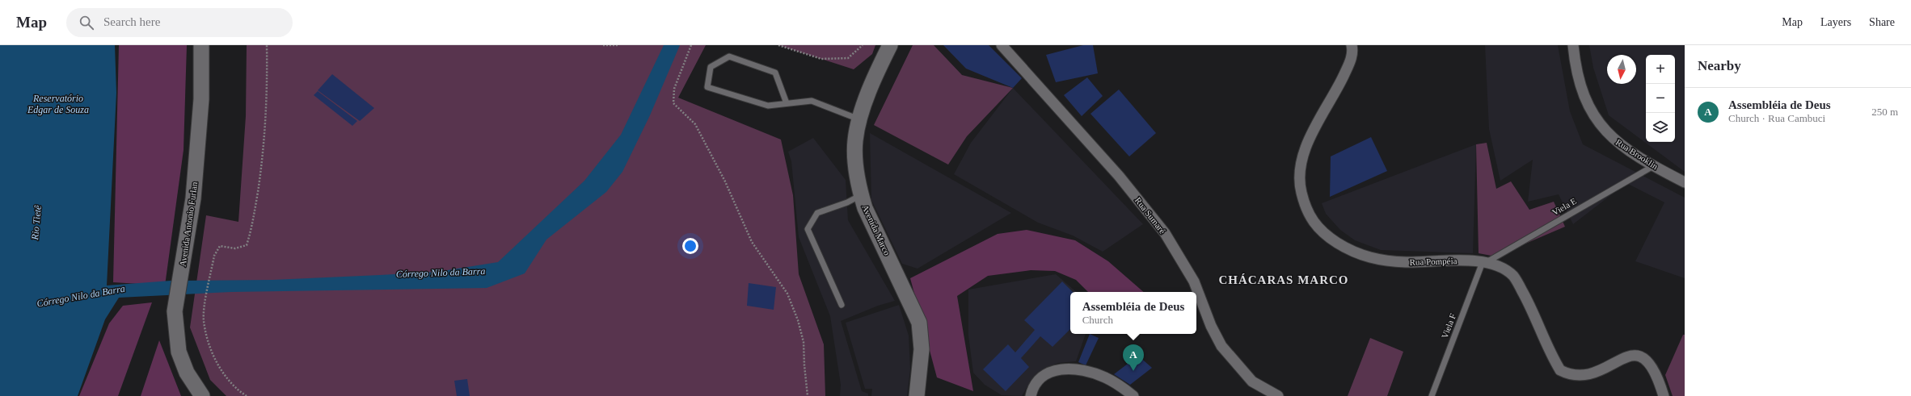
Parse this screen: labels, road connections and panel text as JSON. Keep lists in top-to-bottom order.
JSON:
{
  "streets": {
    "main road": ["Avenida Antonio Furlan", "Avenida Marco"],
    "street": ["Rua Brooklin", "Rua Sumaré", "Rua Pompéia"],
    "lane": ["Viela E", "Viela F"]
  },
  "crossings": [
    ["Rua Brooklin", "Viela E"],
    ["Viela E", "Rua Pompéia"],
    ["Viela E", "Viela F"],
    ["Rua Pompéia", "Viela F"]
  ],
  "districts": ["CHÁCARAS MARCO"],
  "water": ["Reservatório Edgar de Souza", "Rio Tietê", "Córrego Nilo da Barra"],
  "north": "bottom",
  "page": {
    "header": "Map",
    "search": "Search here",
    "nav": ["Map", "Layers", "Share"],
    "heading": "Nearby",
    "map_buttons": ["+", "−"],
    "list": [
      {
        "mark": "A",
        "name": "Assembléia de Deus",
        "note": "Church · Rua Cambuci",
        "value": "250 m"
      }
    ],
    "popup": ["Assembléia de Deus", "Church"],
    "pins": "A"
  }
}
